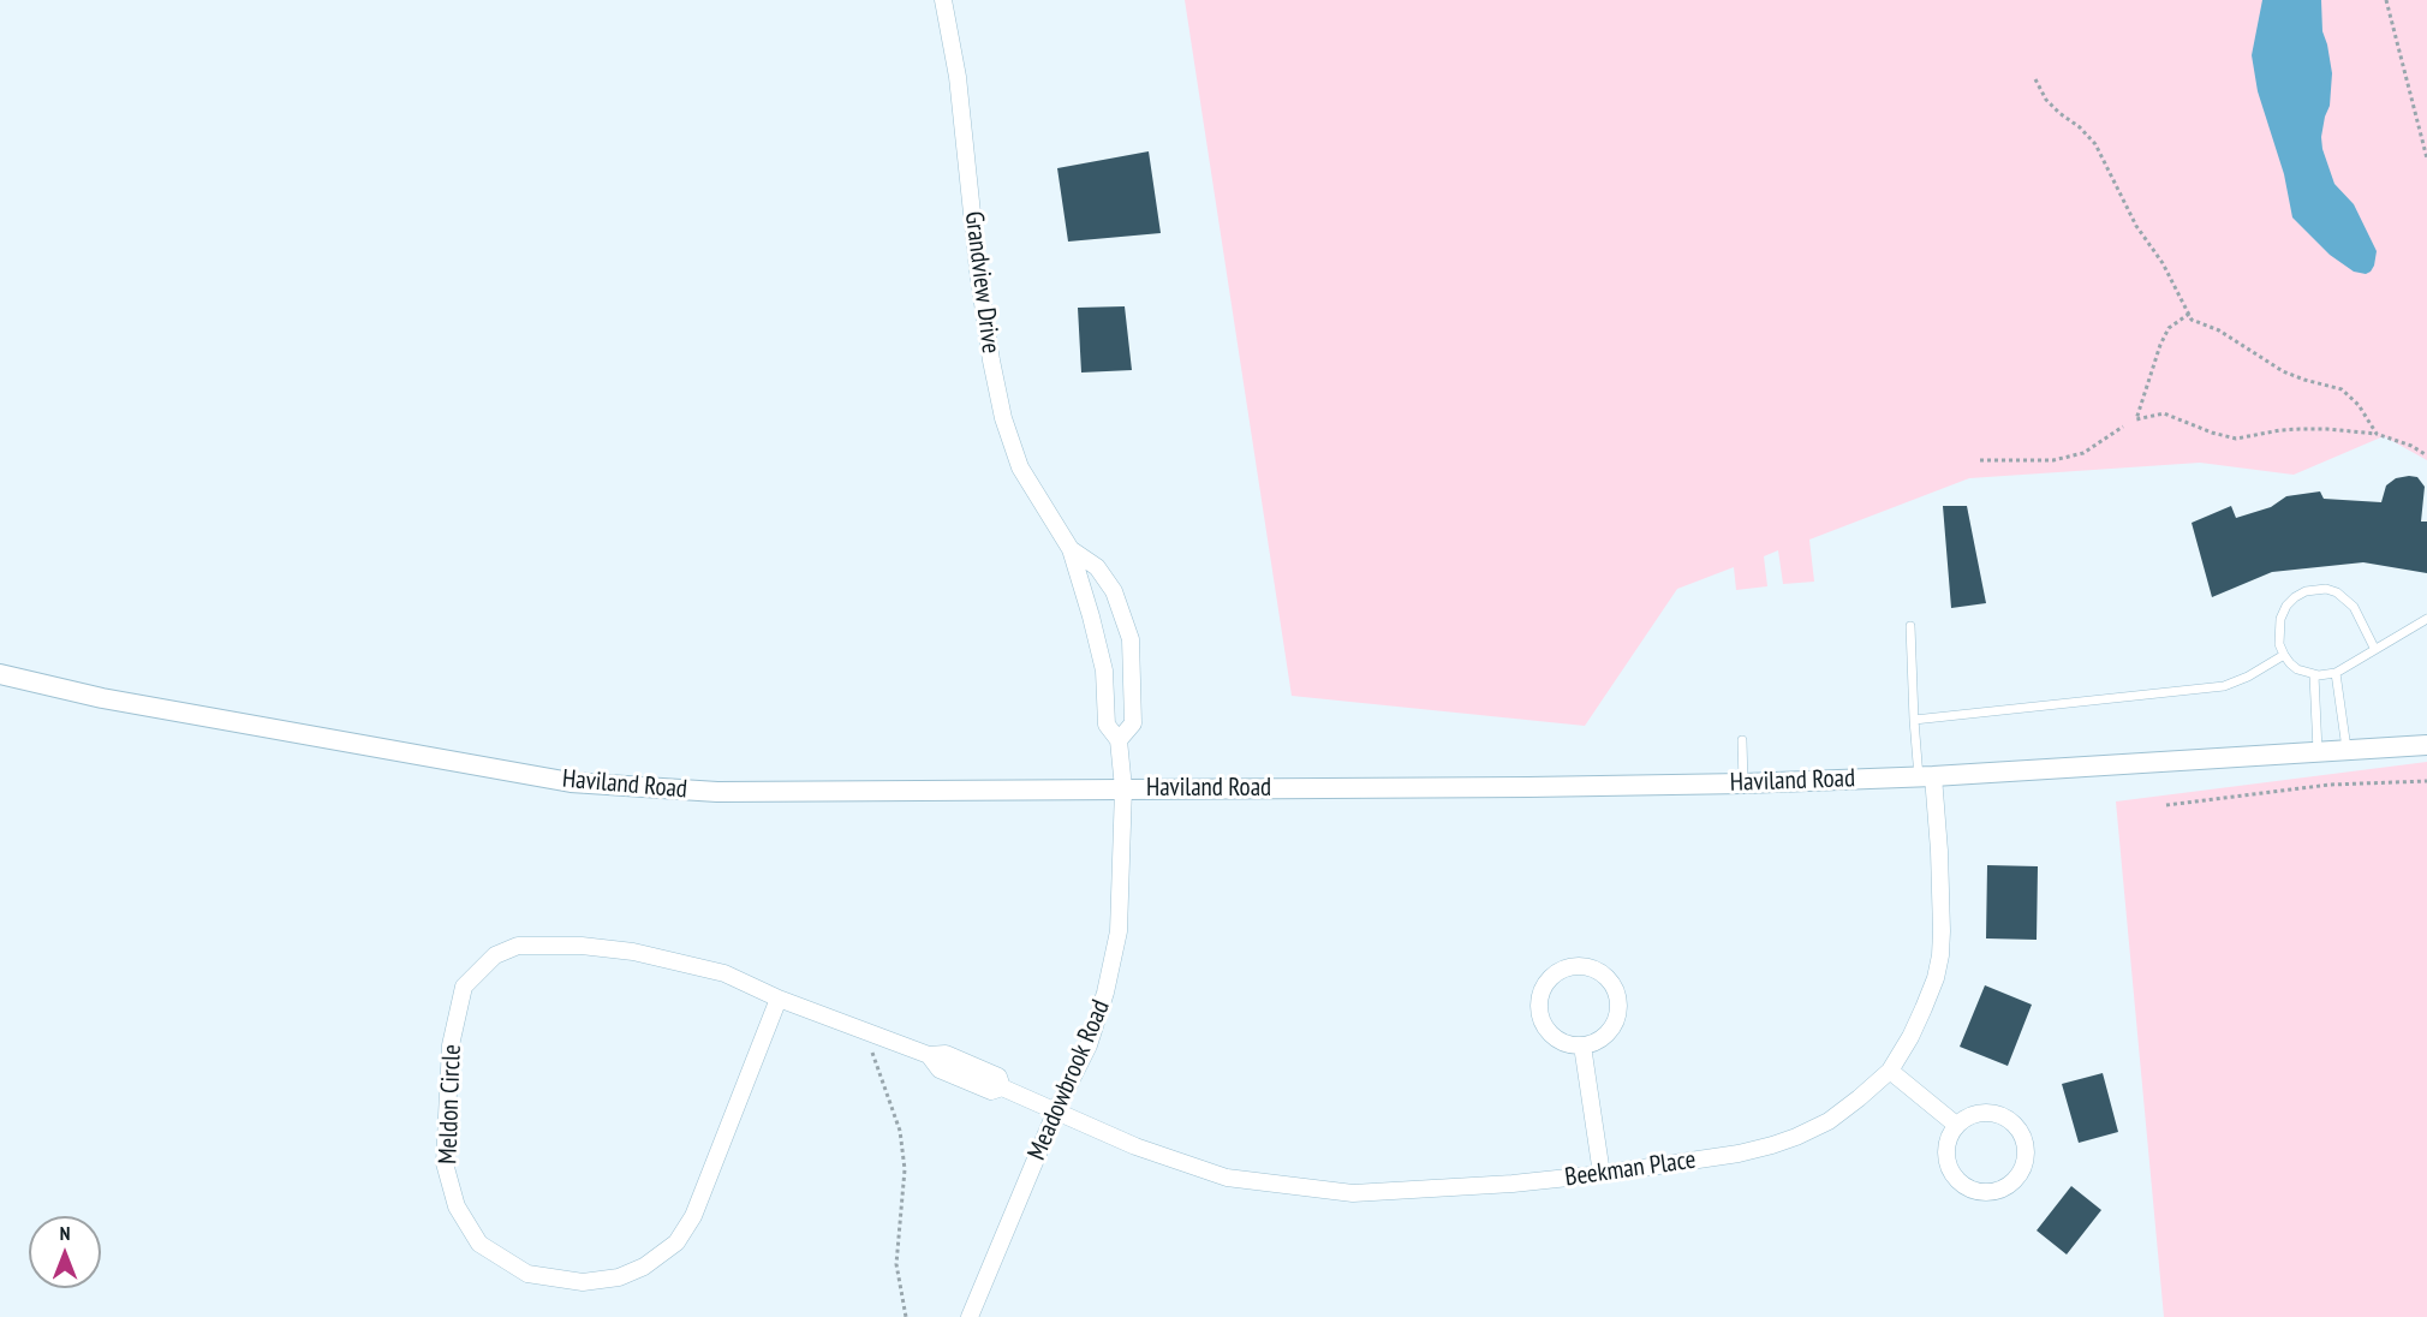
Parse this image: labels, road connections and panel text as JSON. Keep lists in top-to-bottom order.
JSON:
{
  "streets": {
    "street": [
      "Grandview Drive",
      "Haviland Road",
      "Meadowbrook Road",
      "Meldon Circle",
      "Beekman Place"
    ]
  },
  "crossings": [
    ["Grandview Drive", "Meadowbrook Road"],
    ["Haviland Road", "Meadowbrook Road"],
    ["Haviland Road", "Beekman Place"],
    ["Meadowbrook Road", "Meldon Circle"],
    ["Meadowbrook Road", "Beekman Place"],
    ["Meldon Circle", "Beekman Place"]
  ],
  "north": "top"
}
